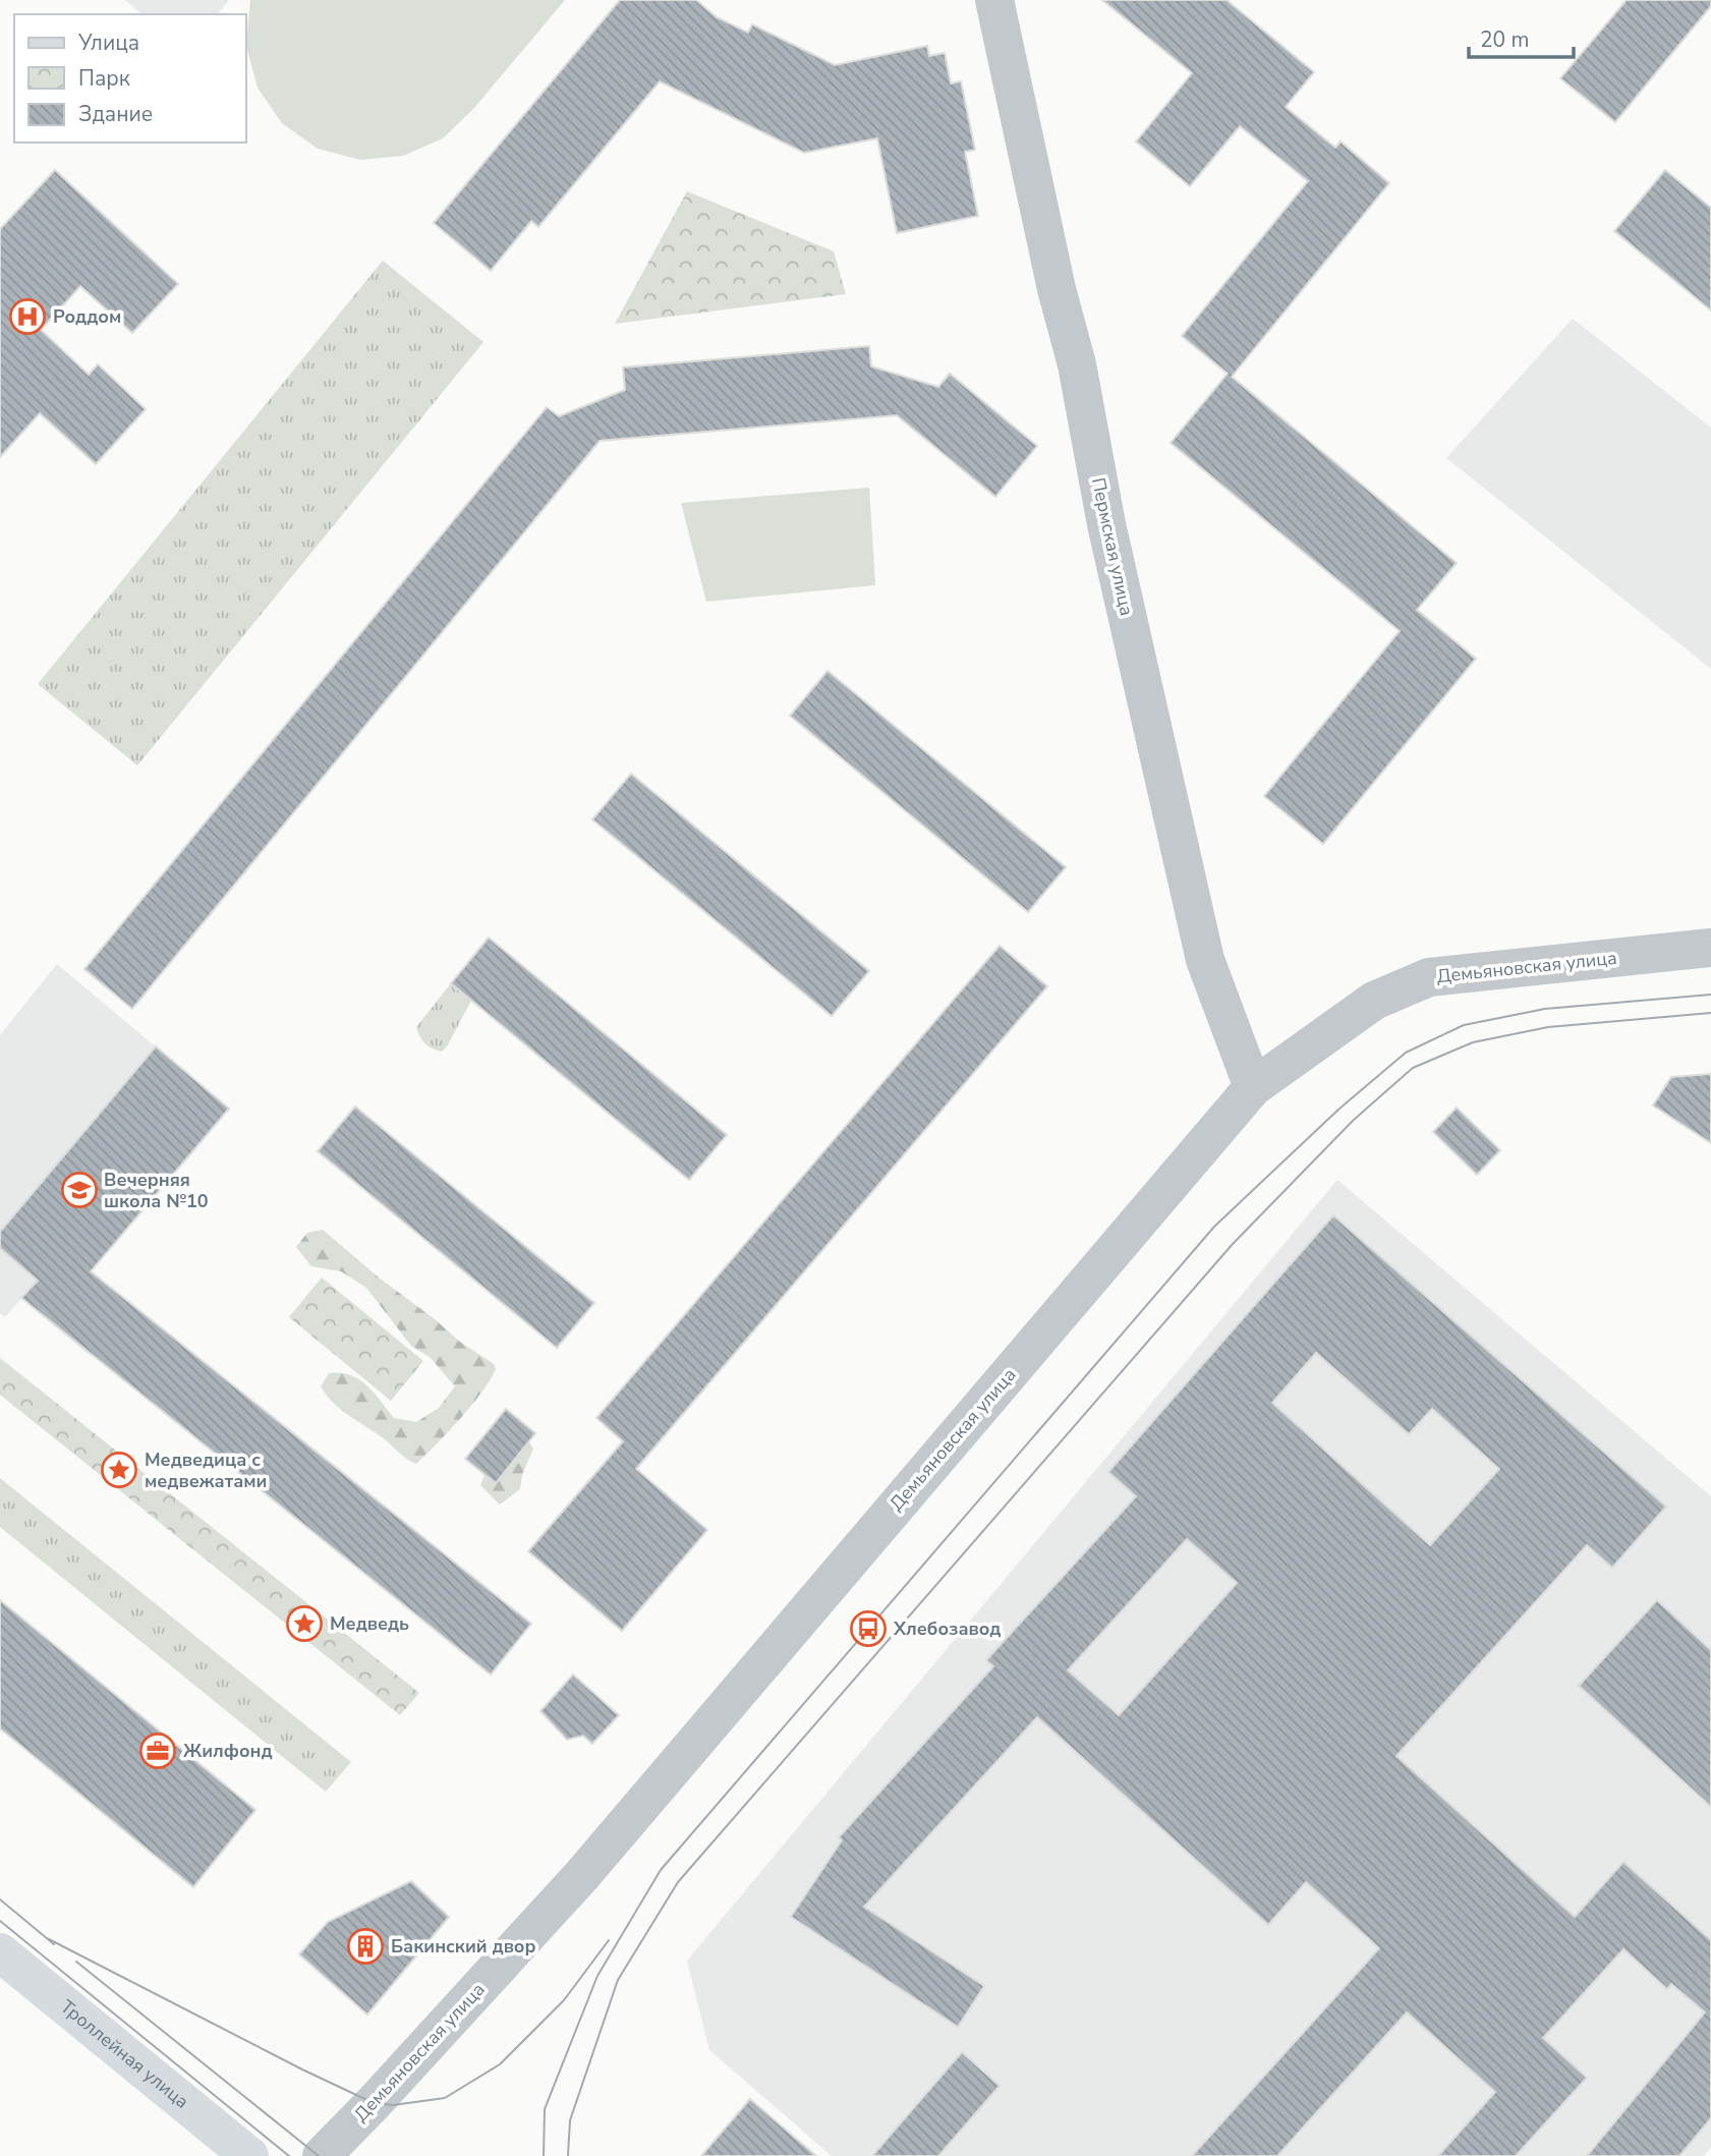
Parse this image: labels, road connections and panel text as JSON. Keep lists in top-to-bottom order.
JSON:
{
  "streets": {
    "main road": ["Троллейная улица"],
    "street": ["Пермская улица", "Демьяновская улица"]
  },
  "crossings": [
    ["Пермская улица", "Демьяновская улица"]
  ],
  "places": {
    "hospital": ["Роддом"],
    "school or university": ["Вечерняя школа №10"],
    "place": ["Медведица с медвежатами", "Медведь"],
    "bus stop": ["Хлебозавод"],
    "office": ["Жилфонд"],
    "building": ["Бакинский двор"]
  },
  "legend": ["Улица", "Парк", "Здание"],
  "scale_bar": "20 m"
}
